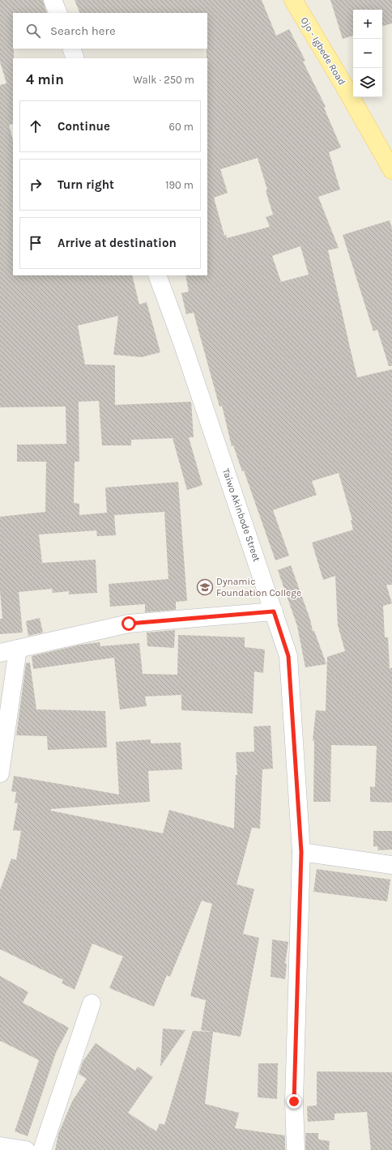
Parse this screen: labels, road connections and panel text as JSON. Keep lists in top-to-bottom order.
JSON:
{
  "streets": {
    "main road": ["Ojo - Igbede Road"],
    "street": ["Taiwo Akinbode Street"]
  },
  "places": {
    "school or university": ["Dynamic Foundation College"]
  },
  "page": {
    "map_buttons": ["+", "−"],
    "search": "Search here",
    "heading": ["4 min", "Walk · 250 m"],
    "list": [
      ["Continue", "60 m"],
      ["Turn right", "190 m"],
      "Arrive at destination"
    ]
  }
}
